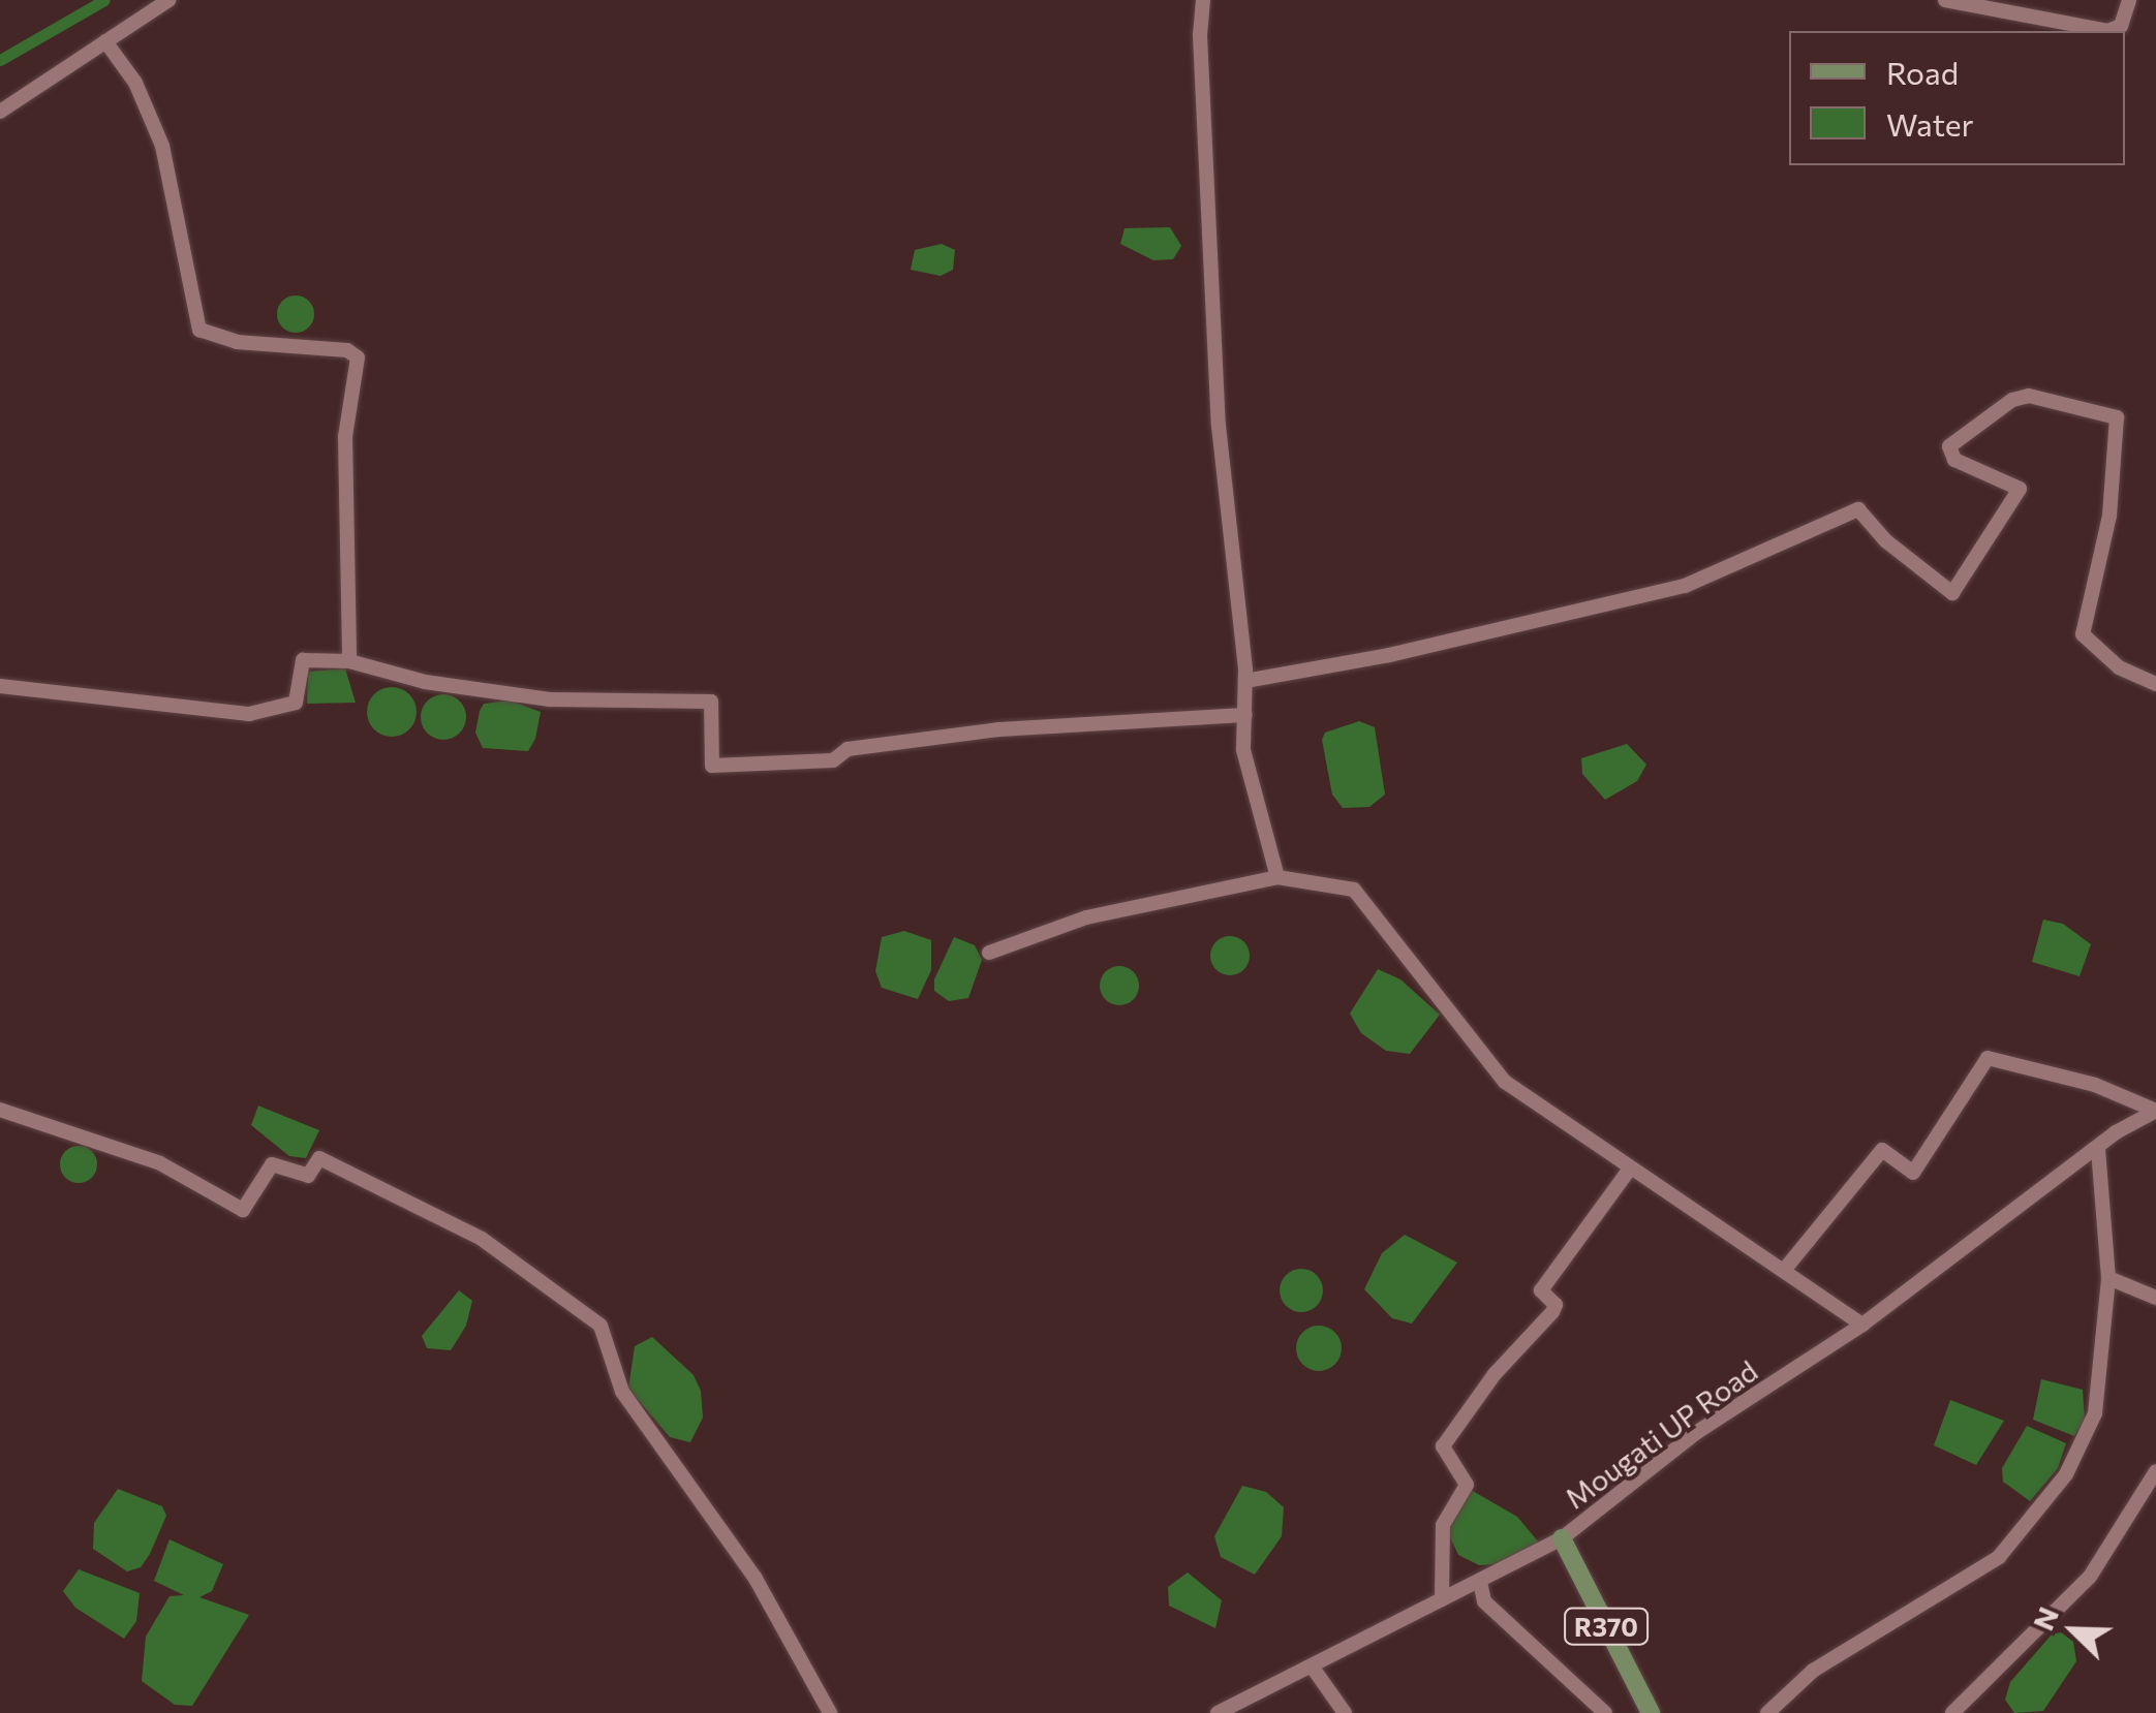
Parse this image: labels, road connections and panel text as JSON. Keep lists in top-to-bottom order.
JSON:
{
  "streets": {
    "main road": ["R370"],
    "street": ["Mougati UP Road"]
  },
  "crossings": [
    ["Mougati UP Road", "R370"]
  ],
  "legend": ["Road", "Water"],
  "north": "top left"
}
